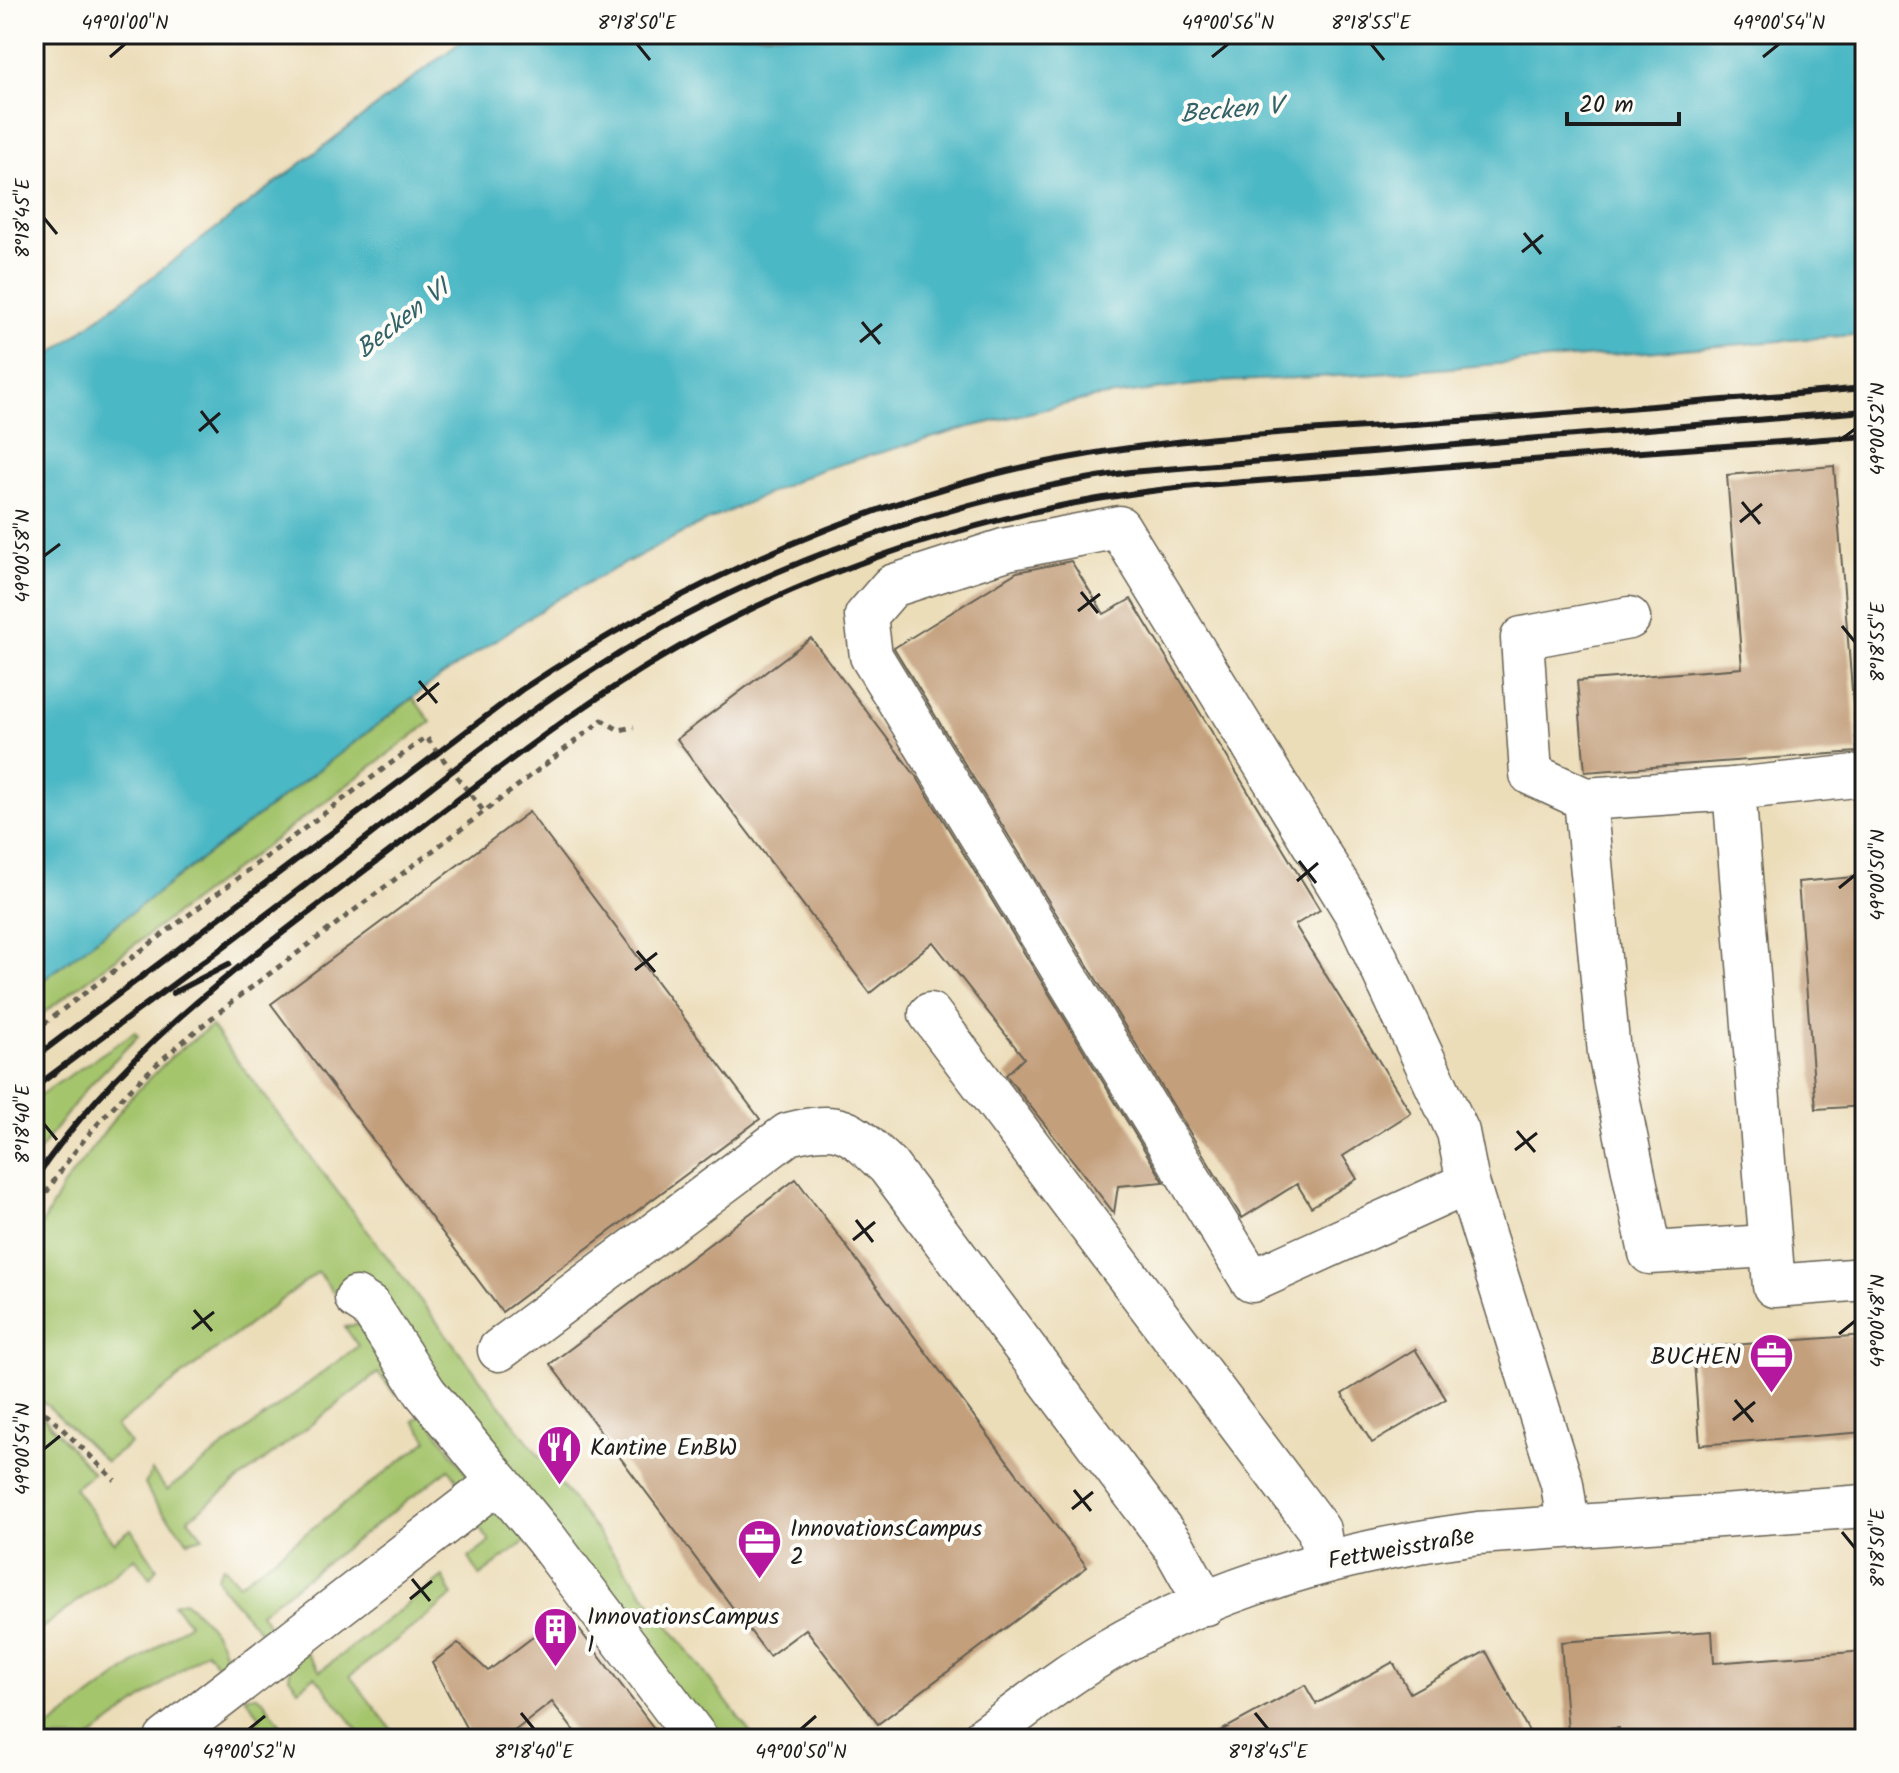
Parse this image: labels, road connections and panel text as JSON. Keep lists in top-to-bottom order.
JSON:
{
  "streets": {
    "street": ["Fettweisstraße"]
  },
  "water": ["Becken V", "Becken VI"],
  "places": {
    "office": ["BUCHEN", "InnovationsCampus 2"],
    "restaurant": ["Kantine EnBW"],
    "building": ["InnovationsCampus 1"]
  },
  "scale_bar": "20 m",
  "coordinates": [
    "49°01'00\"N",
    "8°18'50\"E",
    "49°00'56\"N",
    "8°18'55\"E",
    "49°00'54\"N",
    "8°18'45\"E",
    "49°00'52\"N",
    "49°00'58\"N",
    "49°00'50\"N",
    "8°18'40\"E",
    "49°00'48\"N"
  ]
}
